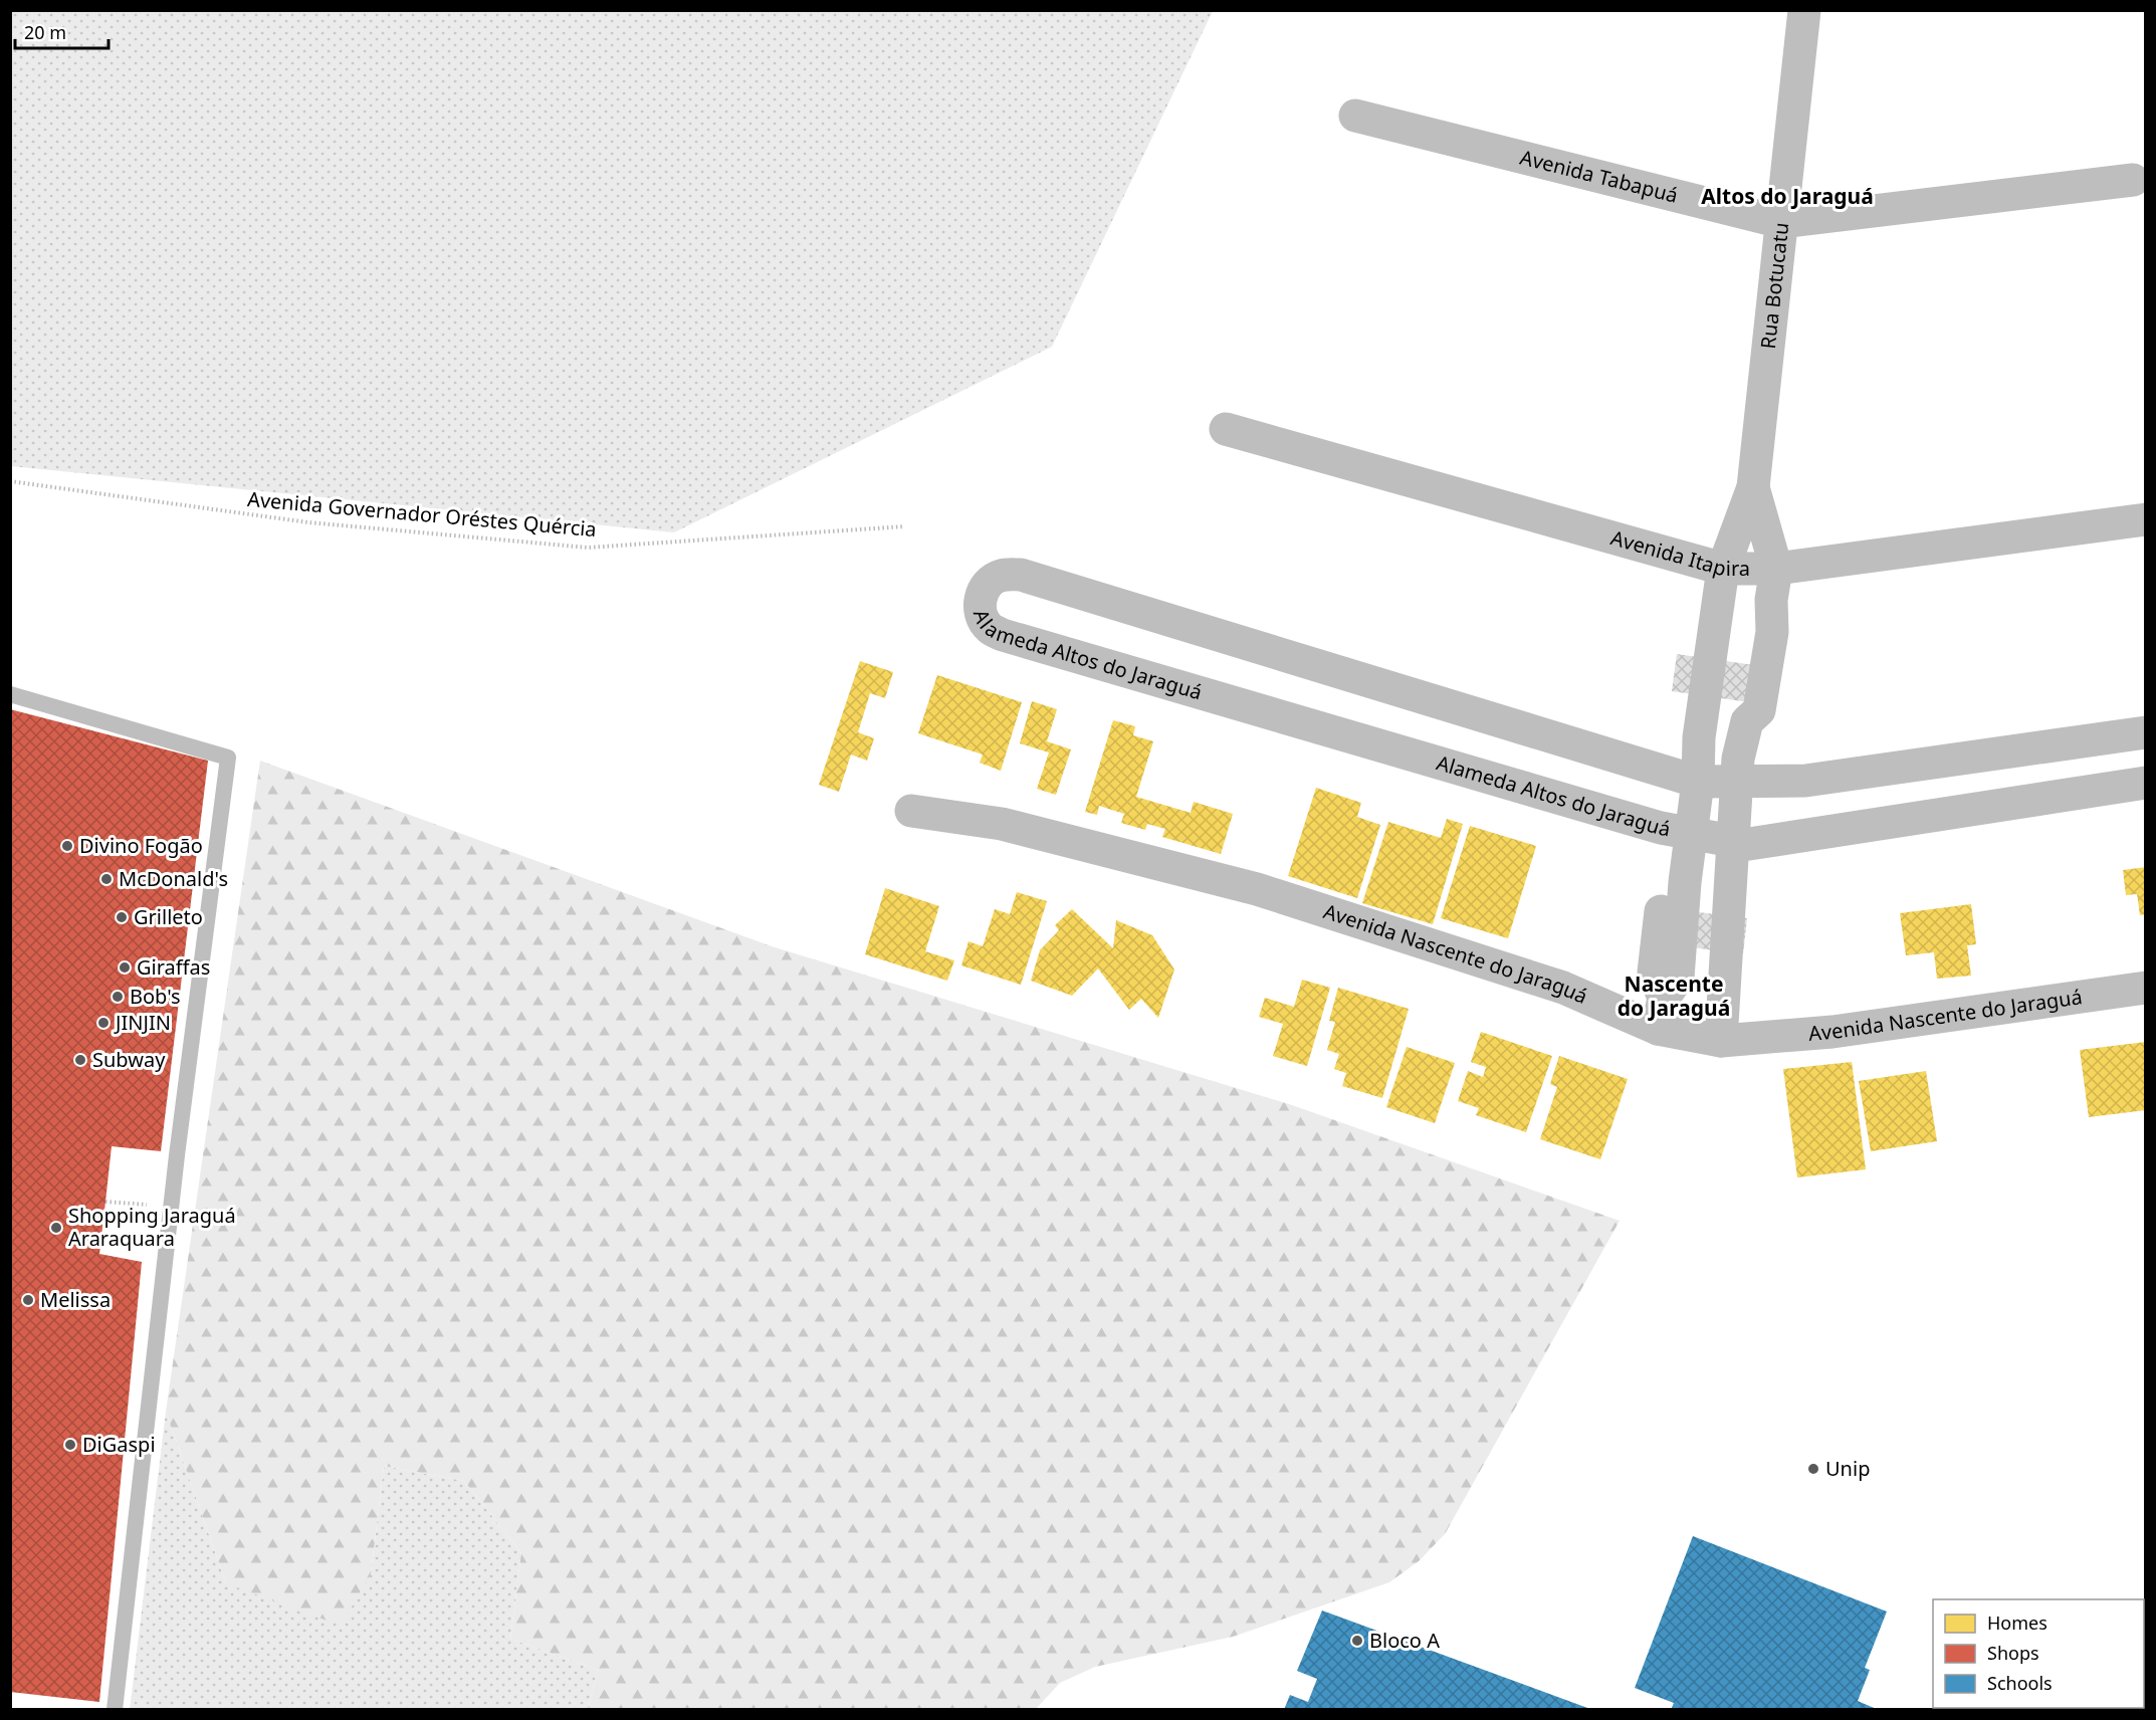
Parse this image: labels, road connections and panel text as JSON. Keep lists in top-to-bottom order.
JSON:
{
  "streets": {
    "street": [
      "Avenida Tabapuá",
      "Rua Botucatu",
      "Avenida Itapira",
      "Alameda Altos do Jaraguá",
      "Avenida Nascente do Jaraguá"
    ],
    "path": ["Avenida Governador Oréstes Quércia"]
  },
  "crossings": [
    ["Avenida Tabapuá", "Rua Botucatu"],
    ["Rua Botucatu", "Avenida Itapira"],
    ["Rua Botucatu", "Alameda Altos do Jaraguá"],
    ["Rua Botucatu", "Avenida Nascente do Jaraguá"]
  ],
  "districts": ["Altos do Jaraguá", "Nascente do Jaraguá"],
  "places": [
    "Divino Fogão",
    "McDonald's",
    "Grilleto",
    "Giraffas",
    "Bob's",
    "JINJIN",
    "Subway",
    "Shopping Jaraguá Araraquara",
    "Melissa",
    "DiGaspi",
    "Unip",
    "Bloco A"
  ],
  "legend": ["Homes", "Shops", "Schools"],
  "scale_bar": "20 m"
}
